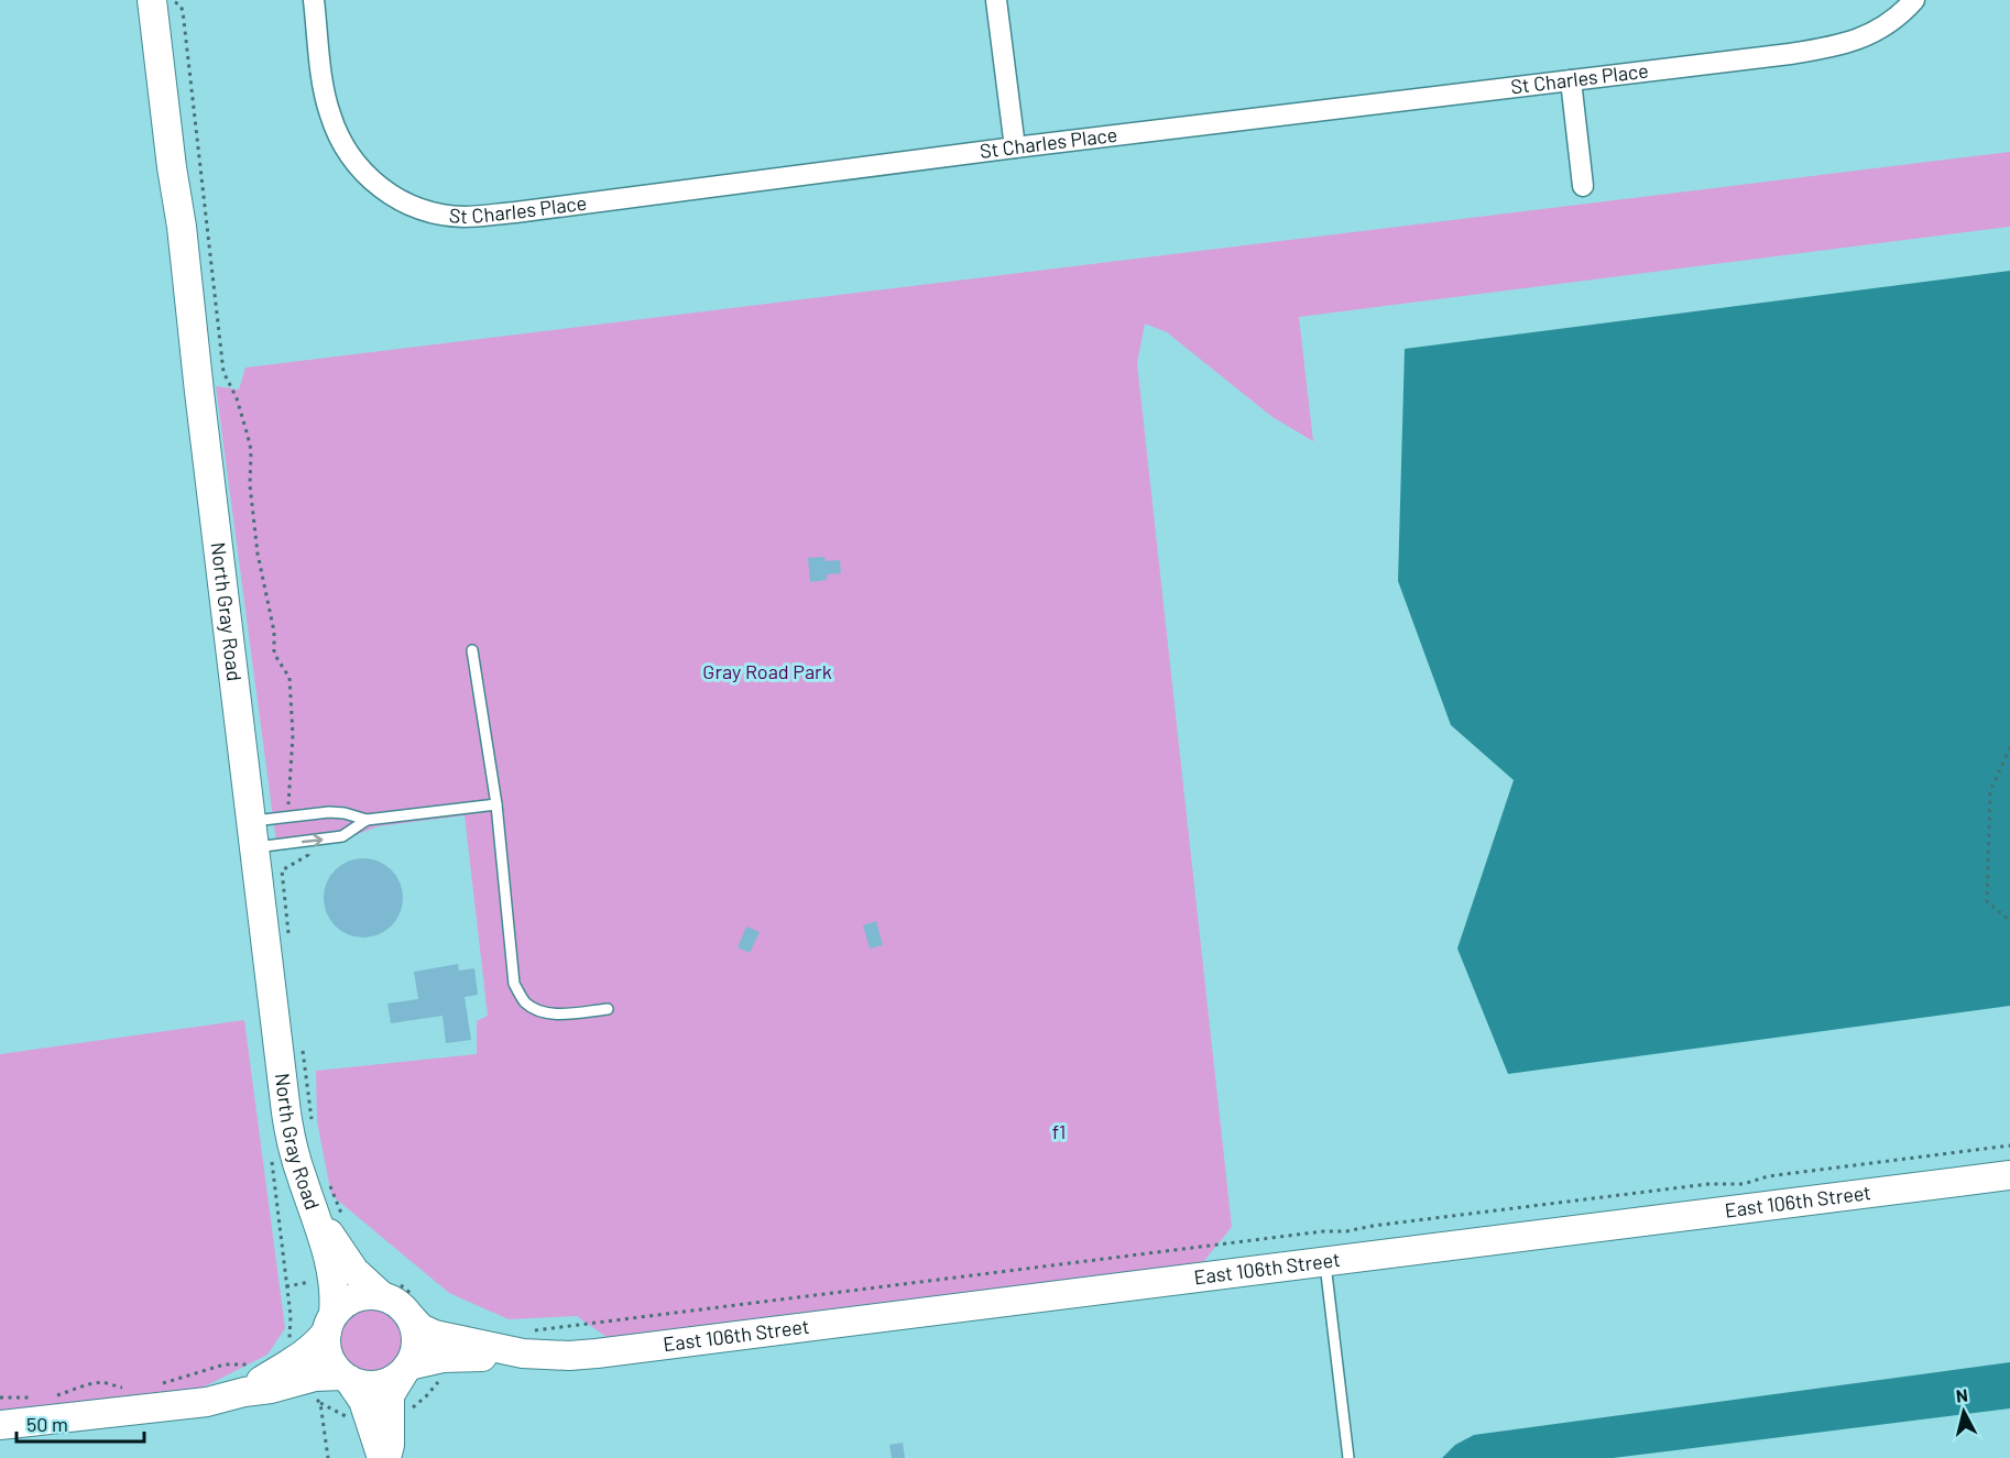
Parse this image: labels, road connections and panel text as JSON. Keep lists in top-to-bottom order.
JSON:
{
  "streets": {
    "street": ["St Charles Place", "North Gray Road", "East 106th Street"]
  },
  "crossings": [
    ["North Gray Road", "East 106th Street"]
  ],
  "parks": ["Gray Road Park", "f1"],
  "scale_bar": "50 m",
  "north": "top"
}
